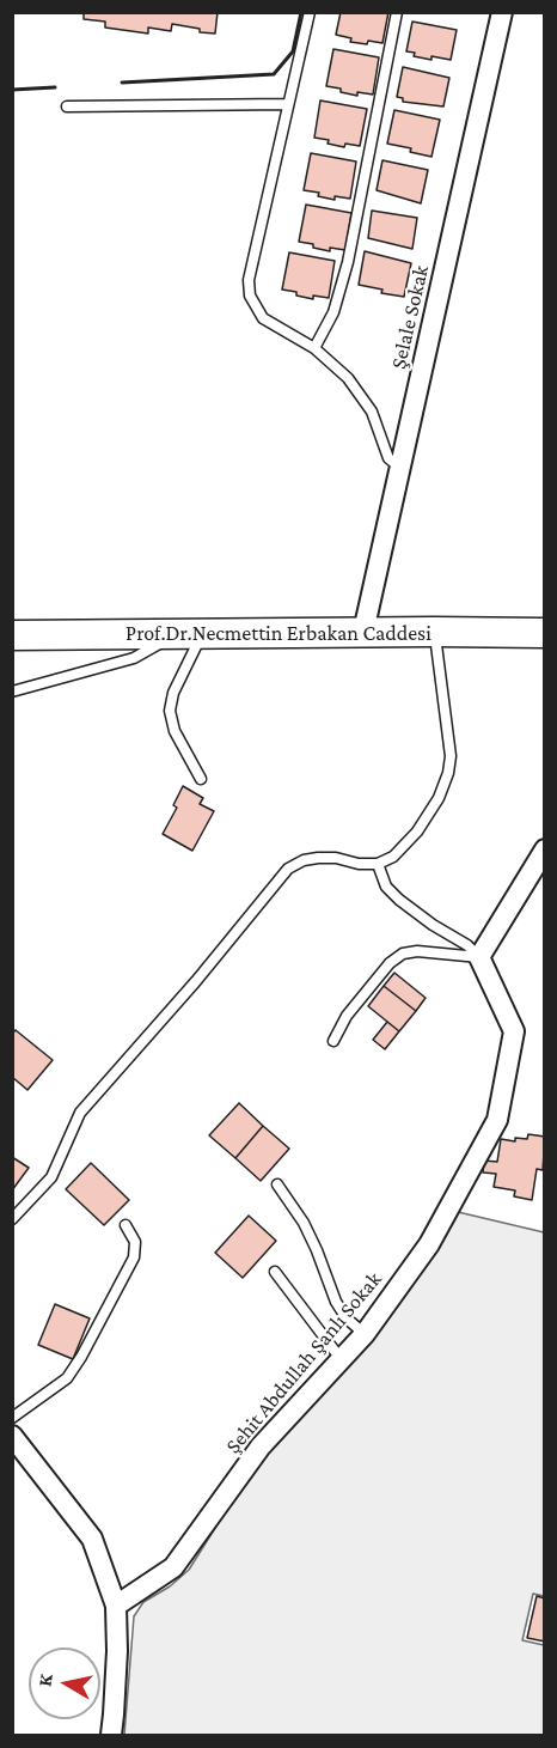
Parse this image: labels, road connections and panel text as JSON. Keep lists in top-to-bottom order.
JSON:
{
  "streets": {
    "main road": ["Prof.Dr.Necmettin Erbakan Caddesi"],
    "street": ["Şelale Sokak", "Şehit Abdullah Şanlı Sokak"]
  },
  "crossings": [
    ["Şelale Sokak", "Prof.Dr.Necmettin Erbakan Caddesi"]
  ],
  "north": "left"
}
